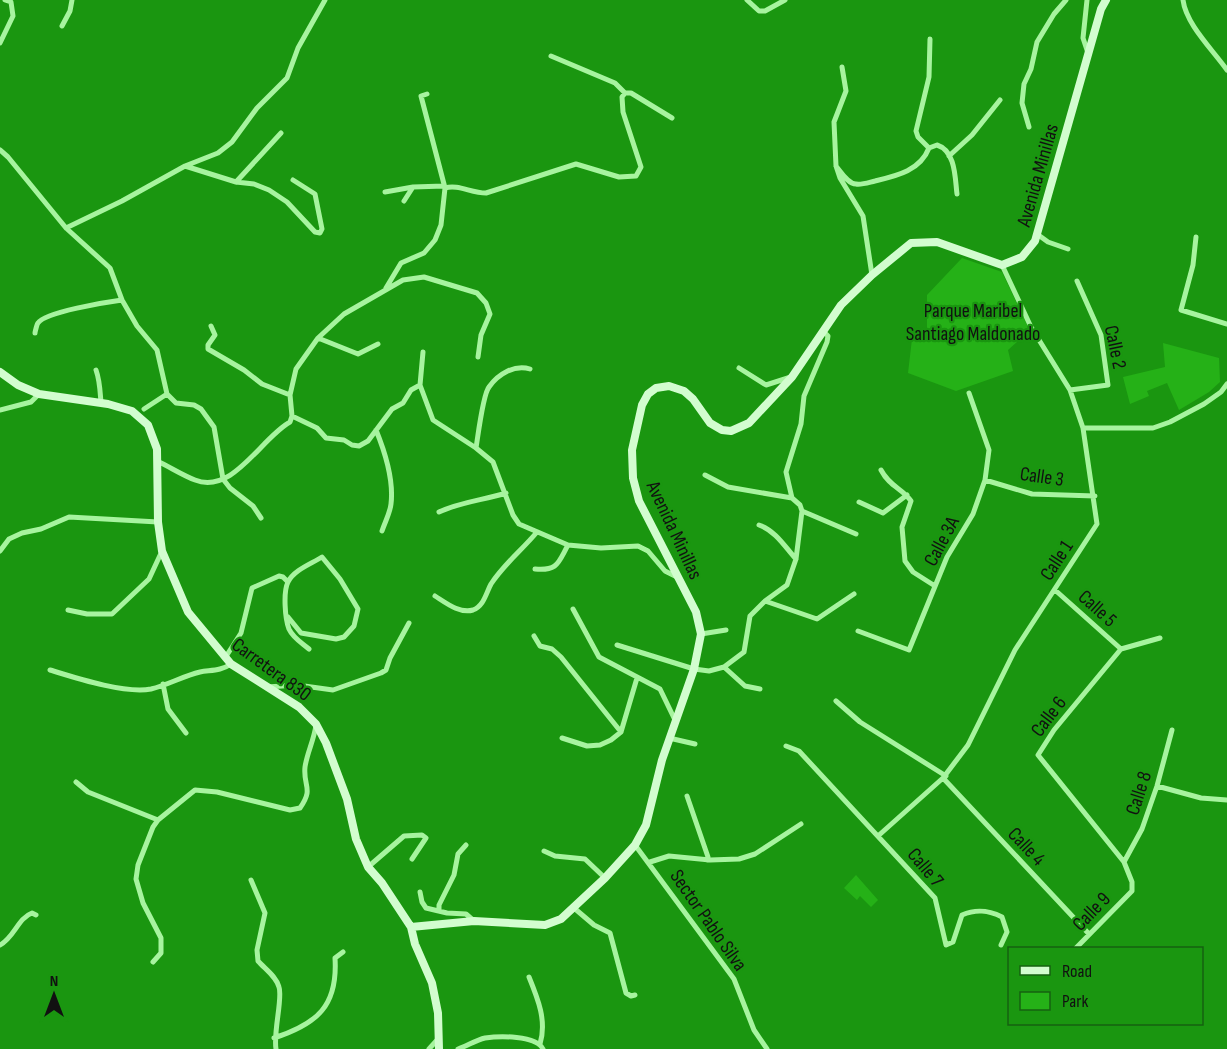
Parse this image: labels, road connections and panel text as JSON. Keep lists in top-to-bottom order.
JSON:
{
  "streets": {
    "street": [
      "Avenida Minillas",
      "Calle 2",
      "Calle 3",
      "Calle 3A",
      "Calle 1",
      "Calle 5",
      "Carretera 830",
      "Calle 6",
      "Calle 8",
      "Calle 4",
      "Calle 7",
      "Calle 9",
      "Sector Pablo Silva"
    ]
  },
  "crossings": [
    ["Avenida Minillas", "Calle 1"],
    ["Calle 2", "Calle 1"],
    ["Calle 3", "Calle 3A"],
    ["Calle 3", "Calle 1"],
    ["Calle 1", "Calle 5"],
    ["Calle 1", "Calle 4"],
    ["Calle 1", "Calle 7"],
    ["Calle 5", "Calle 6"],
    ["Calle 6", "Calle 8"],
    ["Calle 6", "Calle 9"],
    ["Calle 8", "Calle 9"],
    ["Calle 4", "Calle 9"]
  ],
  "parks": ["Parque Maribel Santiago Maldonado"],
  "legend": ["Road", "Park"],
  "north": "top"
}
